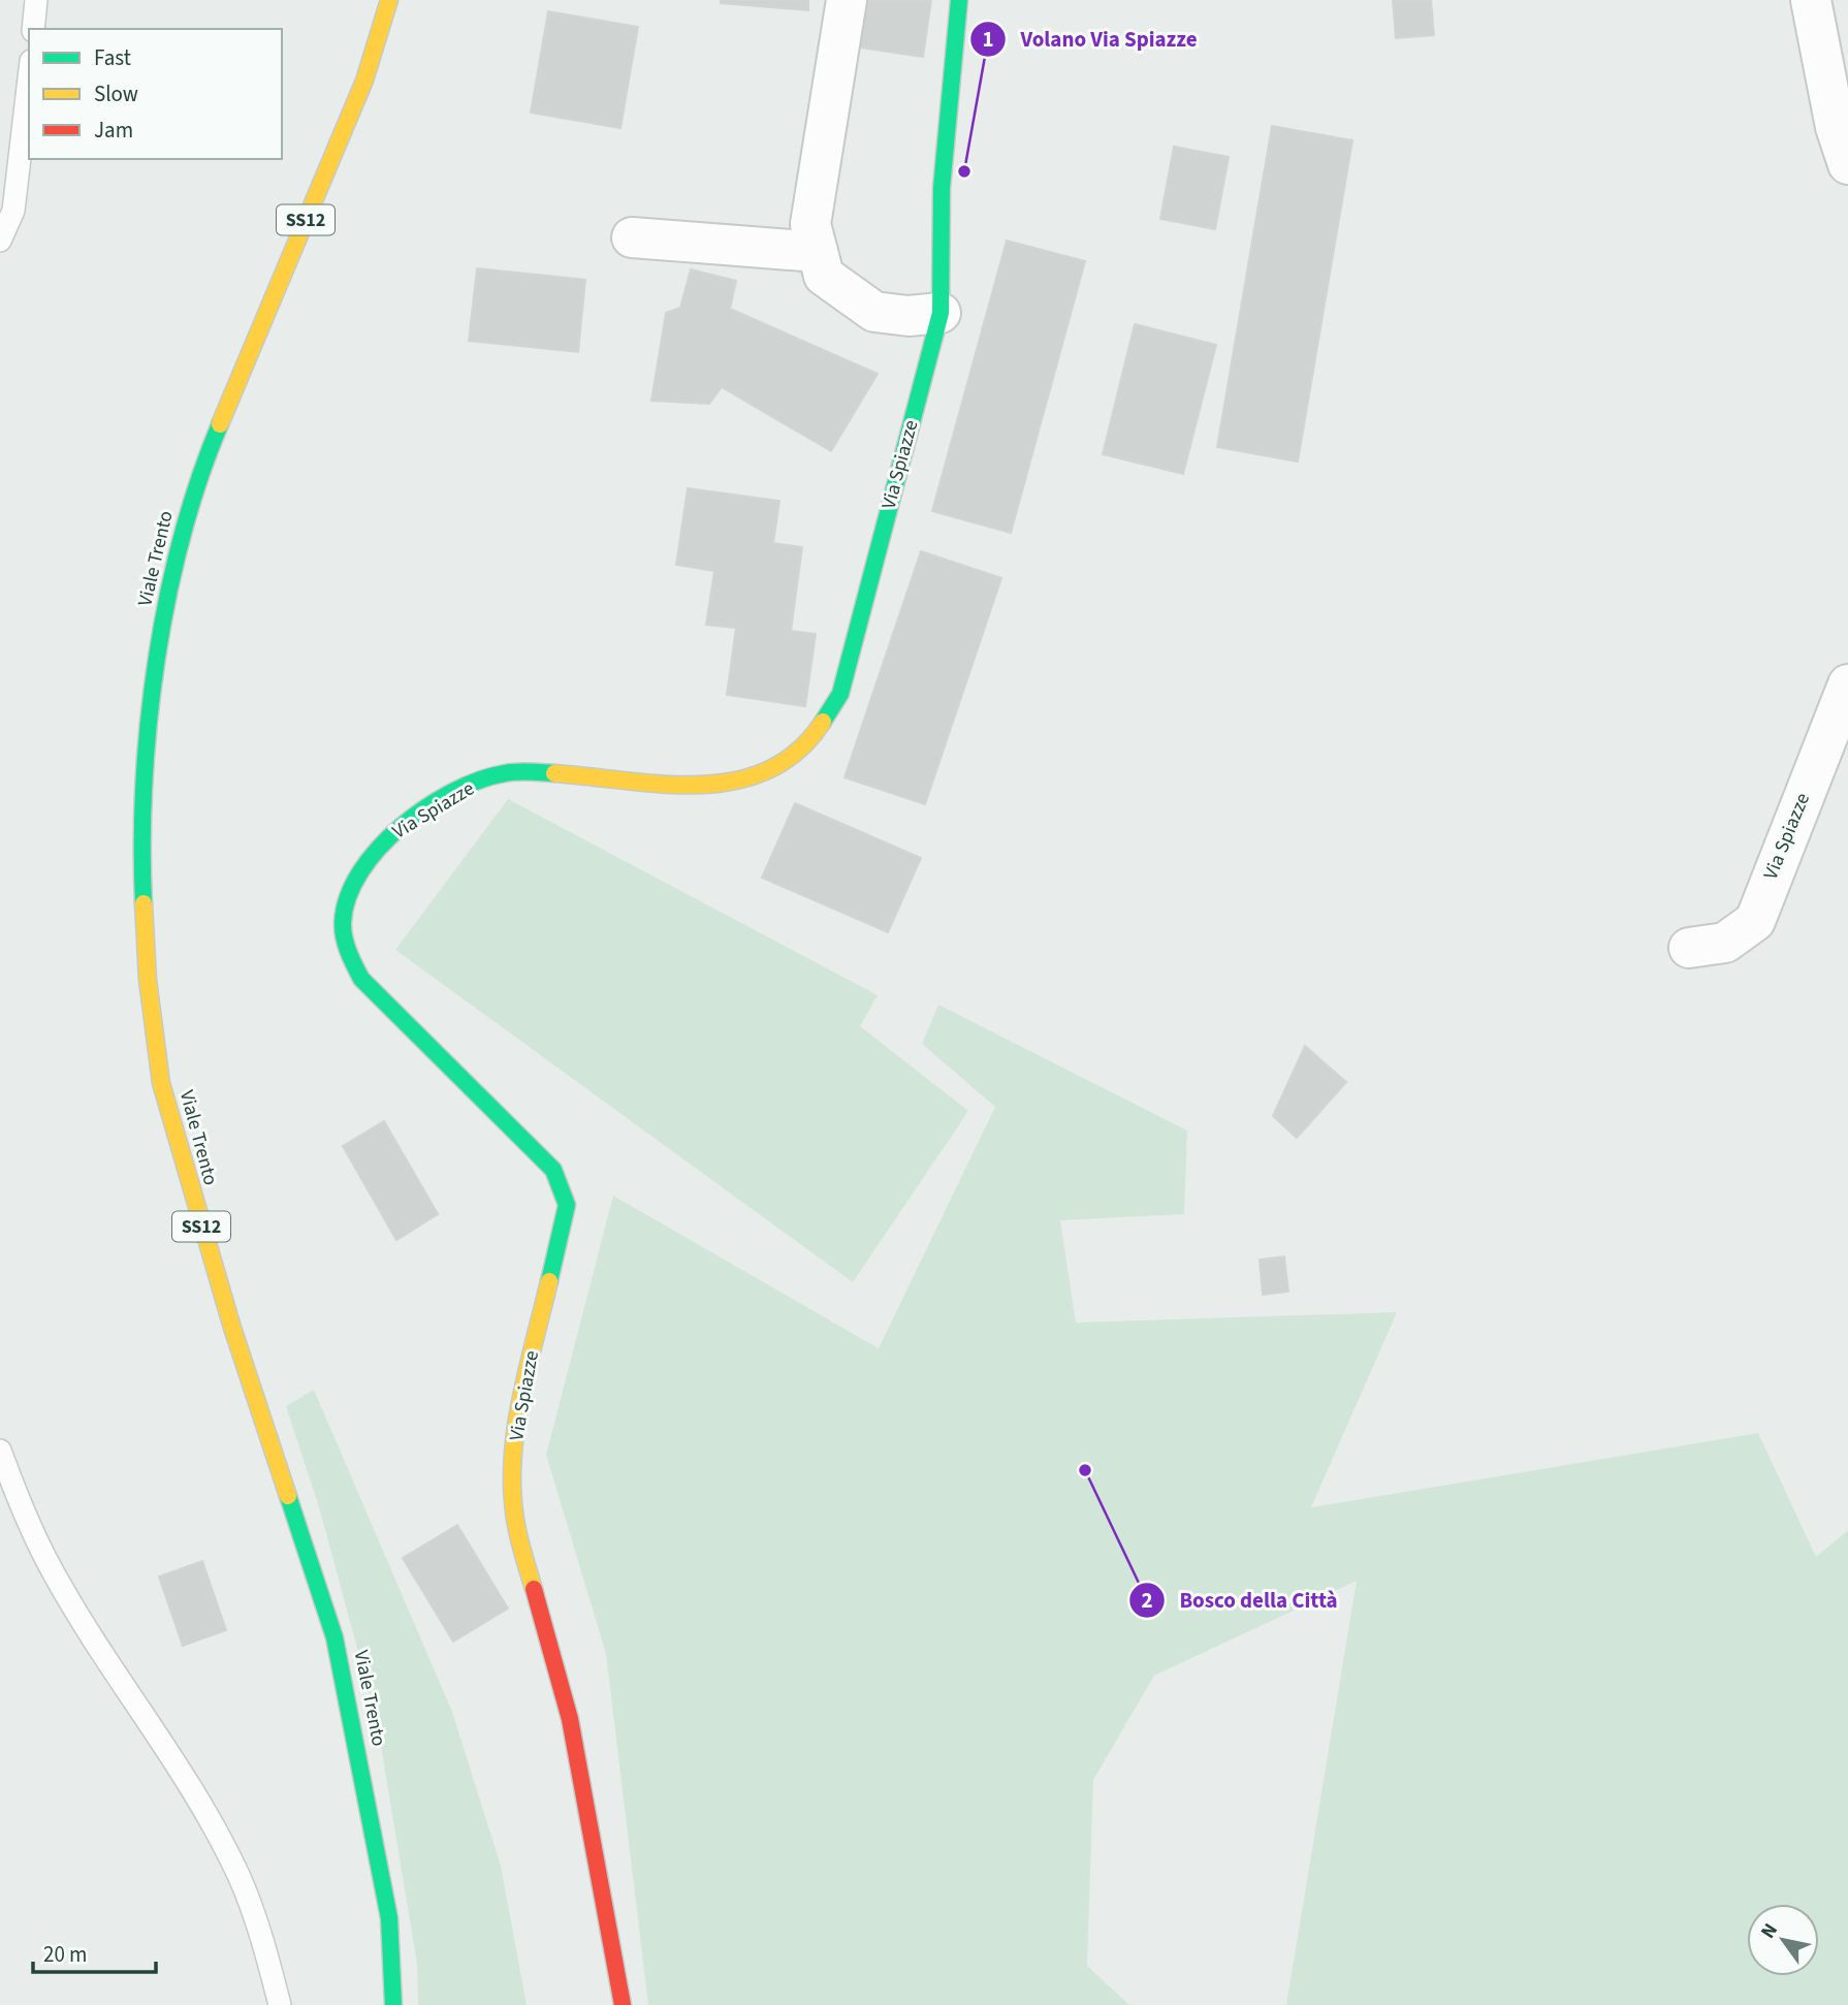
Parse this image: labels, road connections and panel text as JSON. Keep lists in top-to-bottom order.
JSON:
{
  "streets": {
    "street": ["SS12", "Via Spiazze", "Viale Trento"]
  },
  "places": ["Volano Via Spiazze", "Bosco della Città"],
  "legend": ["Fast", "Slow", "Jam"],
  "scale_bar": "20 m",
  "north": "top left"
}
